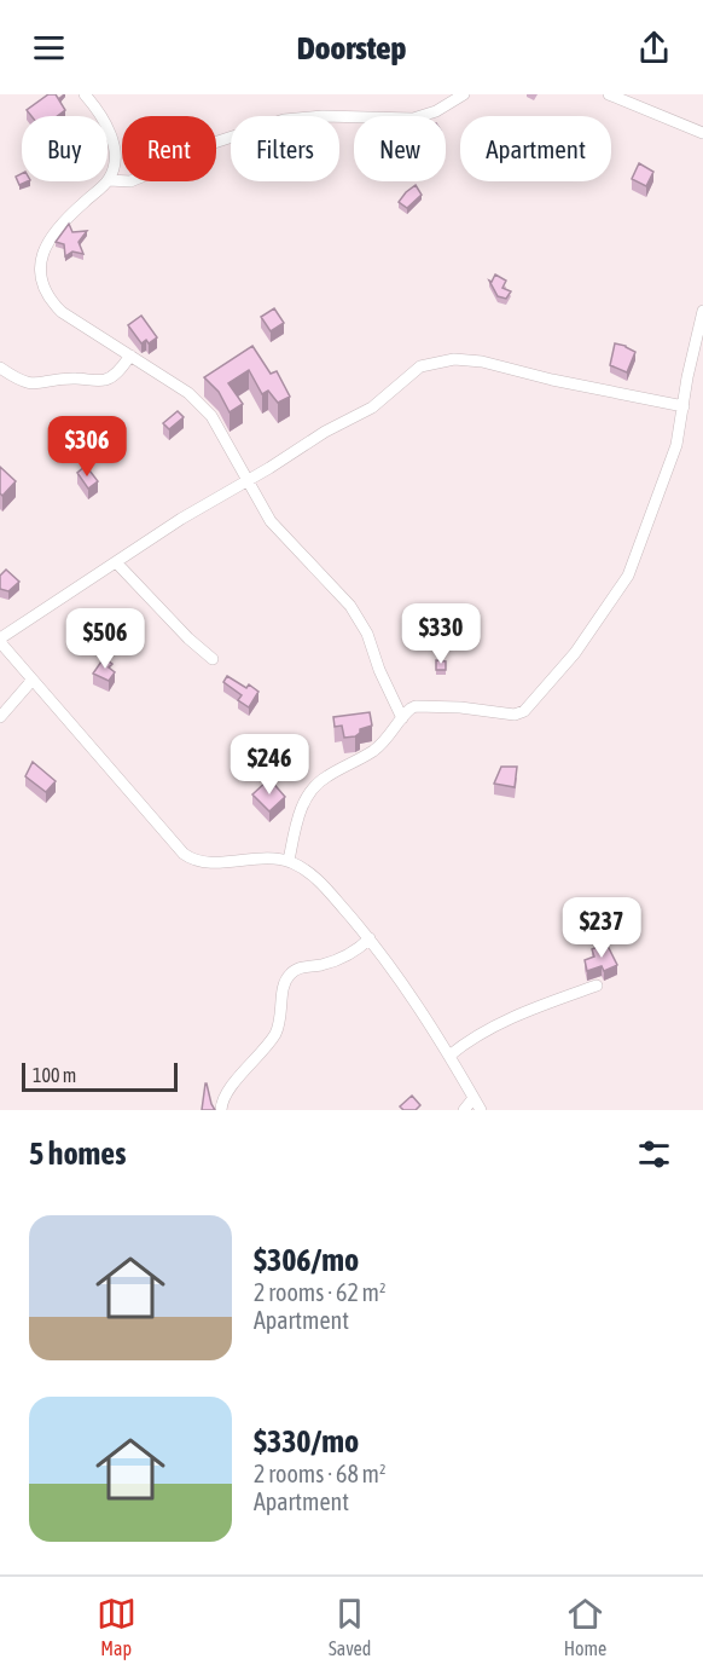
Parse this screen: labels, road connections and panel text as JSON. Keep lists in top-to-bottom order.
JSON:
{
  "scale_bar": "100 m",
  "page": {
    "header": "Doorstep",
    "chip": [
      "Buy",
      "Rent",
      "Filters",
      "New",
      "Apartment"
    ],
    "price": [
      "$306",
      "$330",
      "$506",
      "$246",
      "$237"
    ],
    "scale": "100 m",
    "heading": "5 homes",
    "list": [
      {
        "name": "$306/mo",
        "note": "2 rooms · 62 m² · Apartment"
      },
      {
        "name": "$330/mo",
        "note": "2 rooms · 68 m² · Apartment"
      }
    ],
    "tabs": ["Map", "Saved", "Home"]
  }
}
